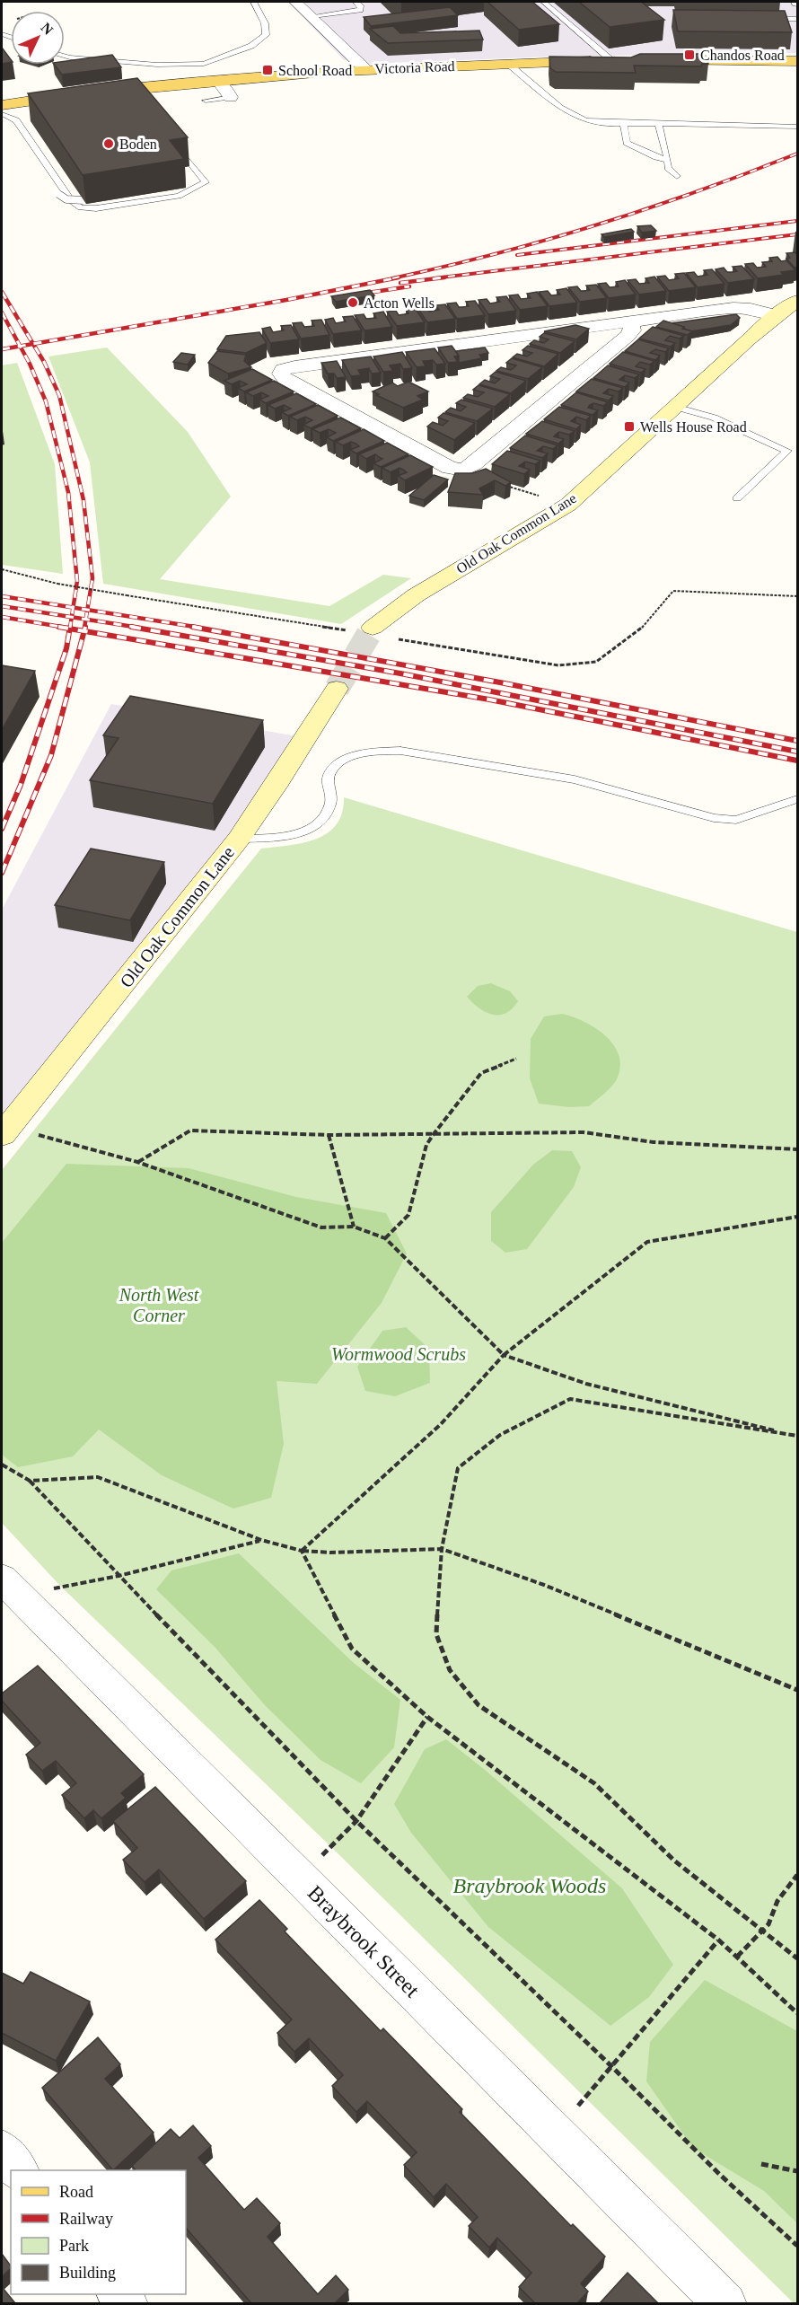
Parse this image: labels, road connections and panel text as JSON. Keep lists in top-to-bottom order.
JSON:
{
  "streets": {
    "main road": ["Victoria Road"],
    "street": ["Old Oak Common Lane", "Braybrook Street"]
  },
  "parks": ["North West Corner", "Wormwood Scrubs", "Braybrook Woods"],
  "places": {
    "transit": ["Chandos Road", "School Road", "Wells House Road"],
    "other": ["Boden", "Acton Wells"]
  },
  "legend": [
    "Road",
    "Railway",
    "Park",
    "Building"
  ],
  "north": "top right"
}
